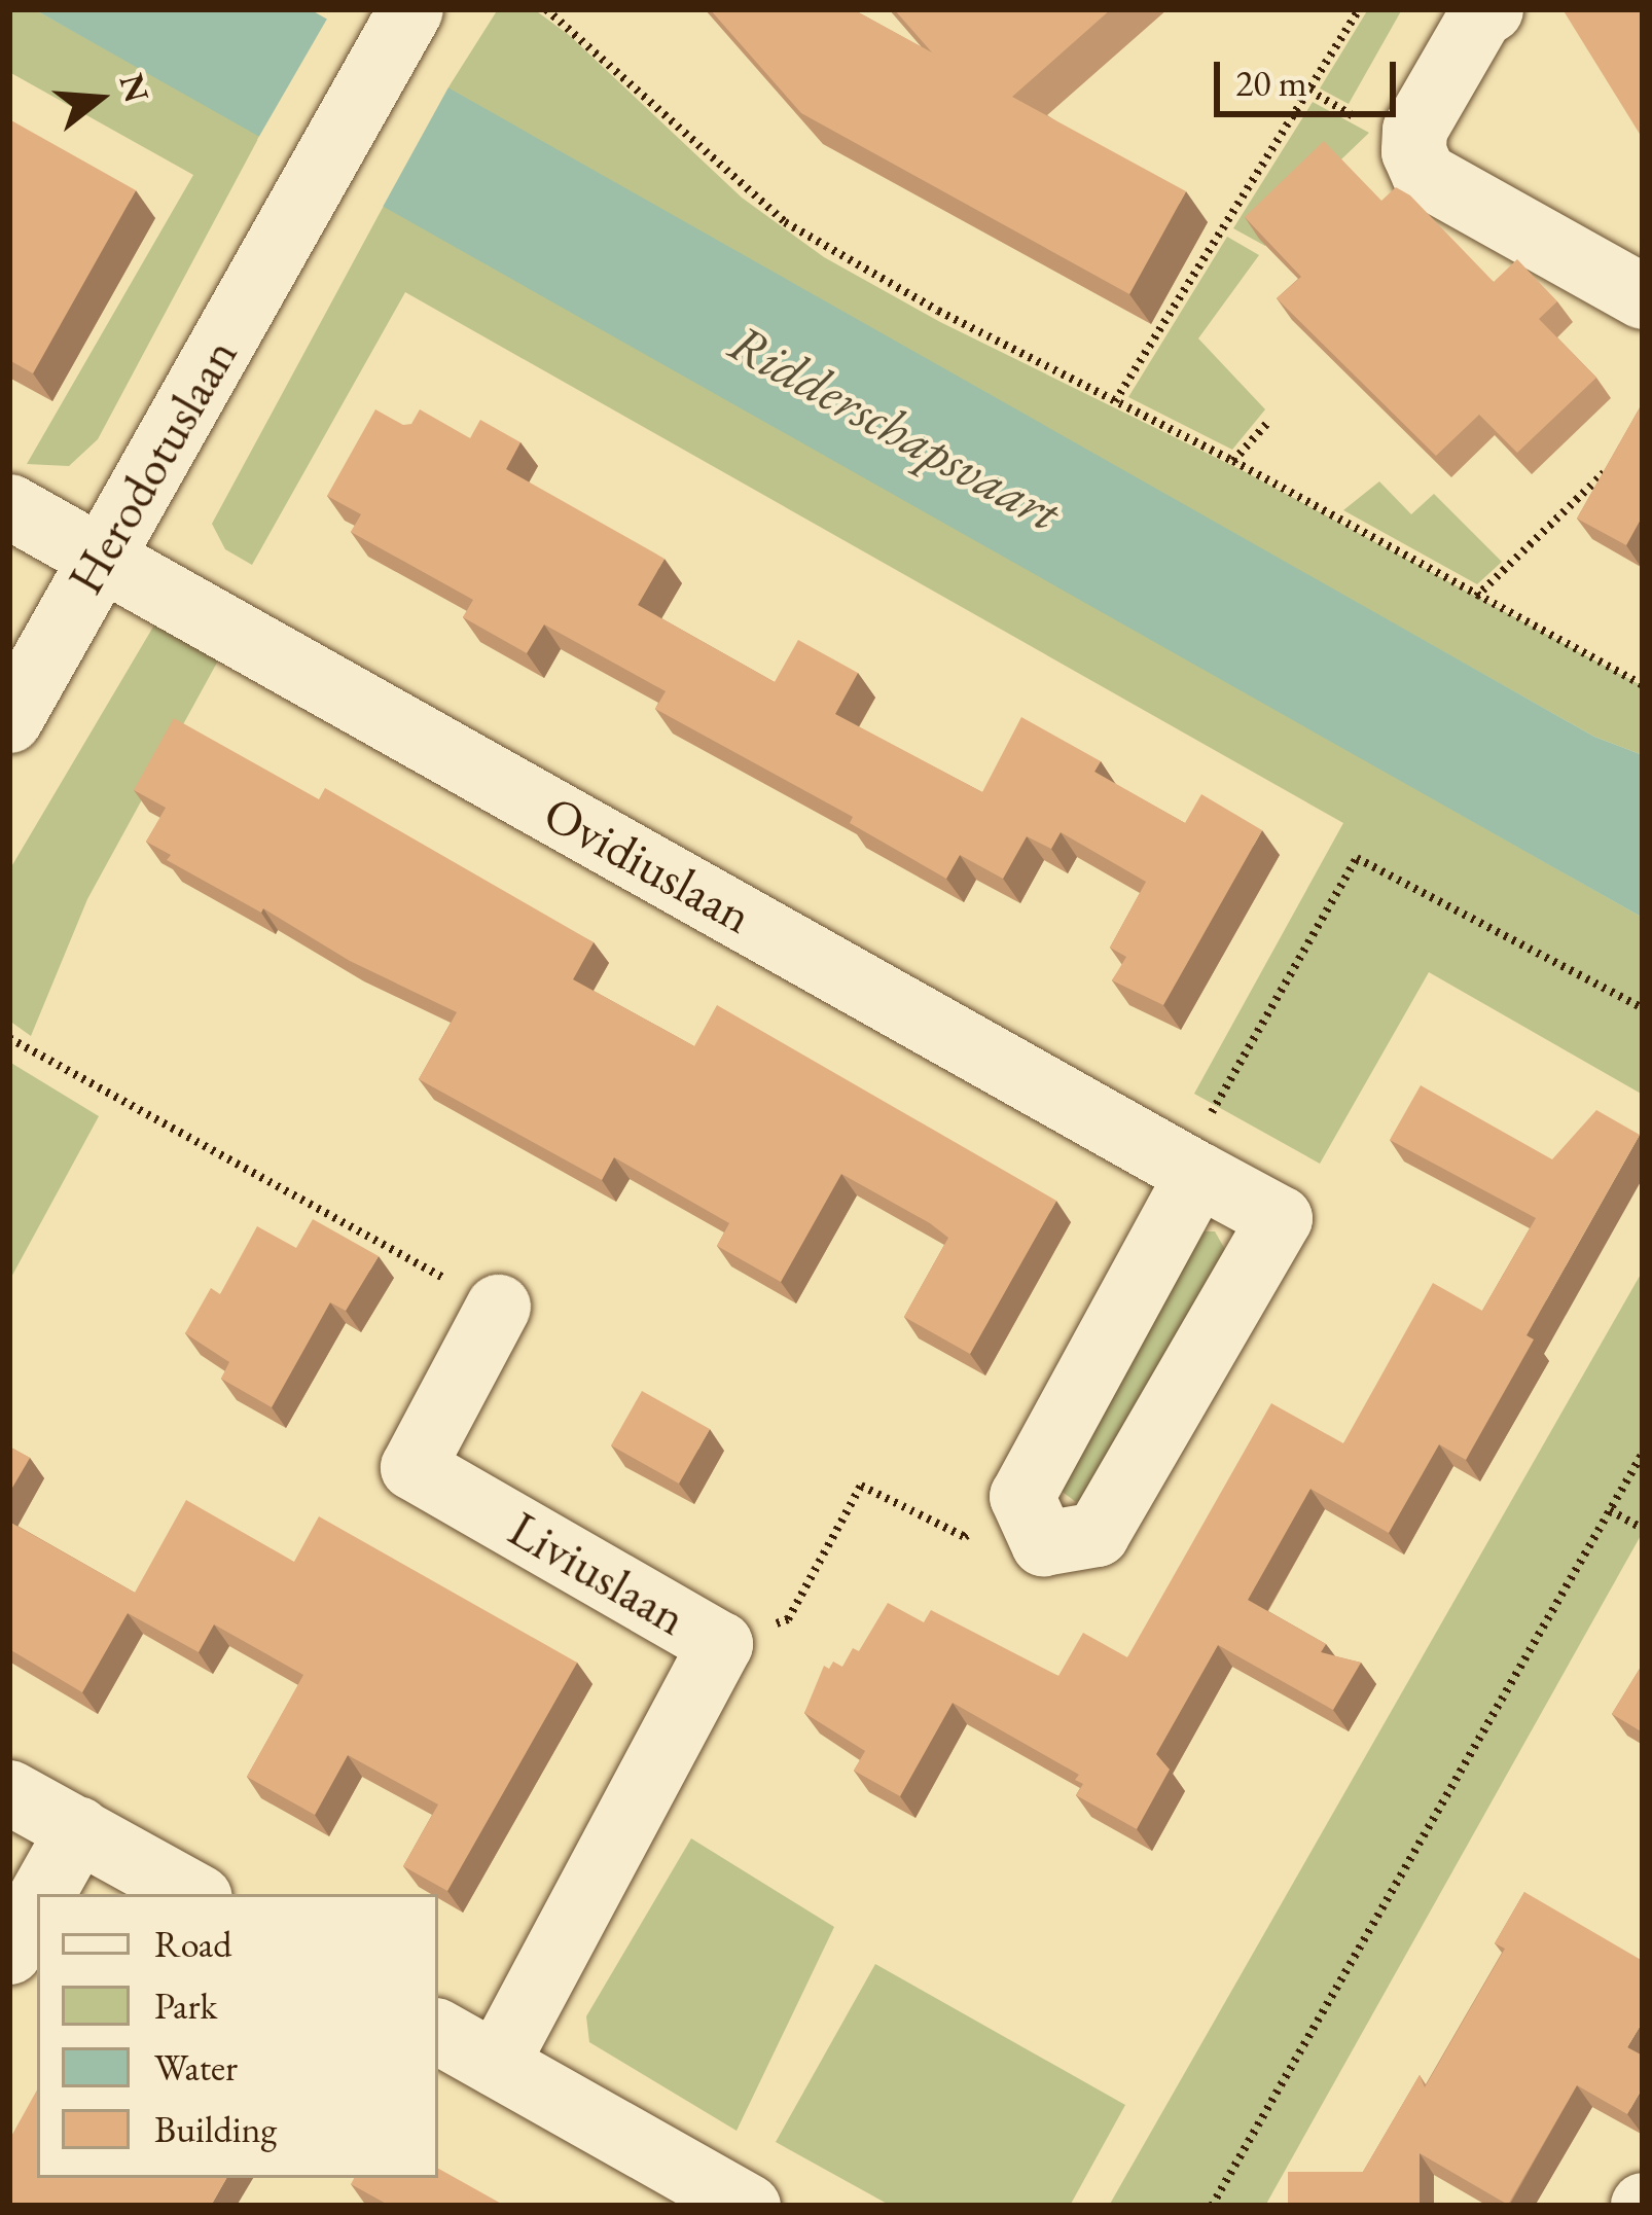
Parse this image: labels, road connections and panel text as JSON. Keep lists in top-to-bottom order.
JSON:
{
  "streets": {
    "street": ["Herodotuslaan", "Ovidiuslaan", "Liviuslaan"]
  },
  "crossings": [
    ["Herodotuslaan", "Ovidiuslaan"]
  ],
  "water": ["Ridderschapsvaart"],
  "legend": [
    "Road",
    "Park",
    "Water",
    "Building"
  ],
  "scale_bar": "20 m",
  "north": "right"
}
